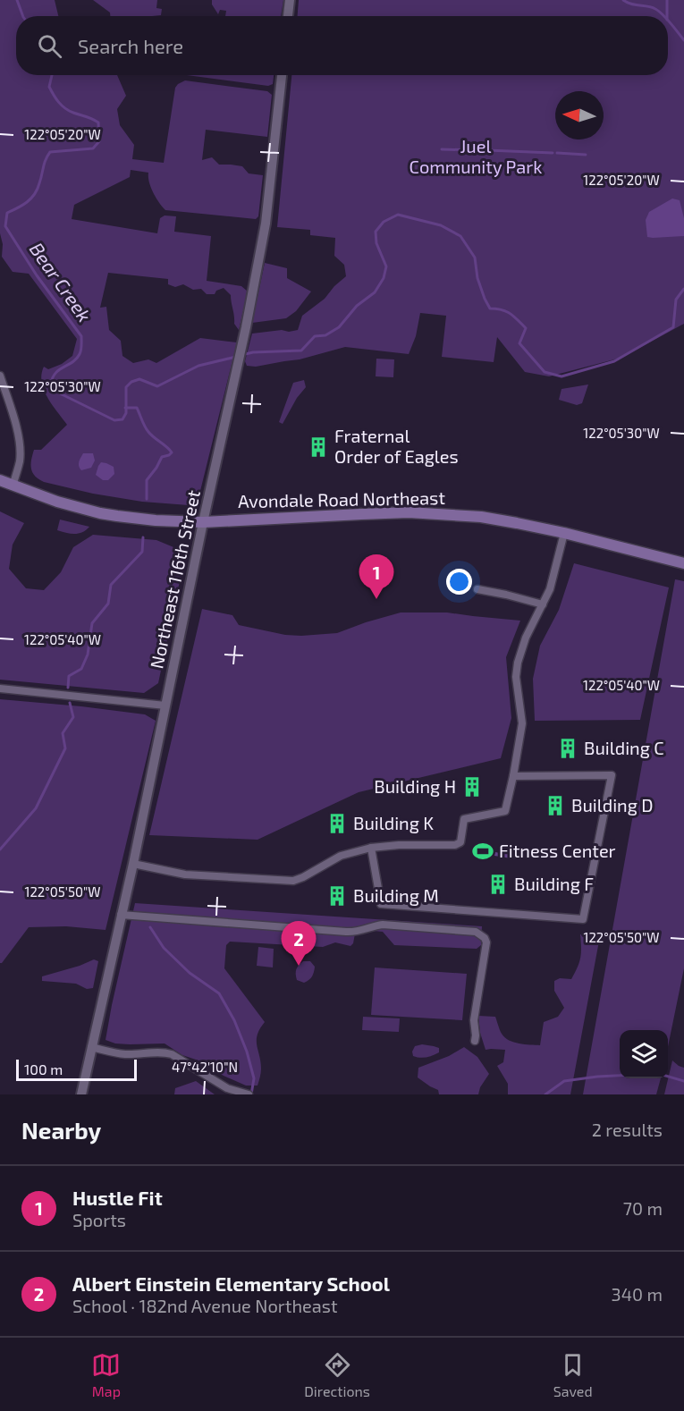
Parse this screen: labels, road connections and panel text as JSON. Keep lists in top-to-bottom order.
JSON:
{
  "streets": {
    "main road": ["Avondale Road Northeast"],
    "street": ["Northeast 116th Street"]
  },
  "crossings": [
    ["Avondale Road Northeast", "Northeast 116th Street"]
  ],
  "water": ["Bear Creek"],
  "parks": ["Juel Community Park"],
  "places": {
    "building": [
      "Fraternal Order of Eagles",
      "Building C",
      "Building H",
      "Building D",
      "Building K",
      "Building F",
      "Building M"
    ],
    "sports": ["Fitness Center"]
  },
  "scale_bar": "100 m",
  "north": "left",
  "page": {
    "search": "Search here",
    "pins": ["1", "2"],
    "scale": "100 m",
    "heading": ["Nearby", "2 results"],
    "list": [
      {
        "mark": "1",
        "name": "Hustle Fit",
        "note": "Sports",
        "value": "70 m"
      },
      {
        "mark": "2",
        "name": "Albert Einstein Elementary School",
        "note": "School · 182nd Avenue Northeast",
        "value": "340 m"
      }
    ],
    "nav": ["Map", "Directions", "Saved"]
  },
  "coordinates": [
    "122°05'20\"W",
    "122°05'30\"W",
    "122°05'40\"W",
    "122°05'50\"W",
    "47°42'10\"N"
  ]
}
